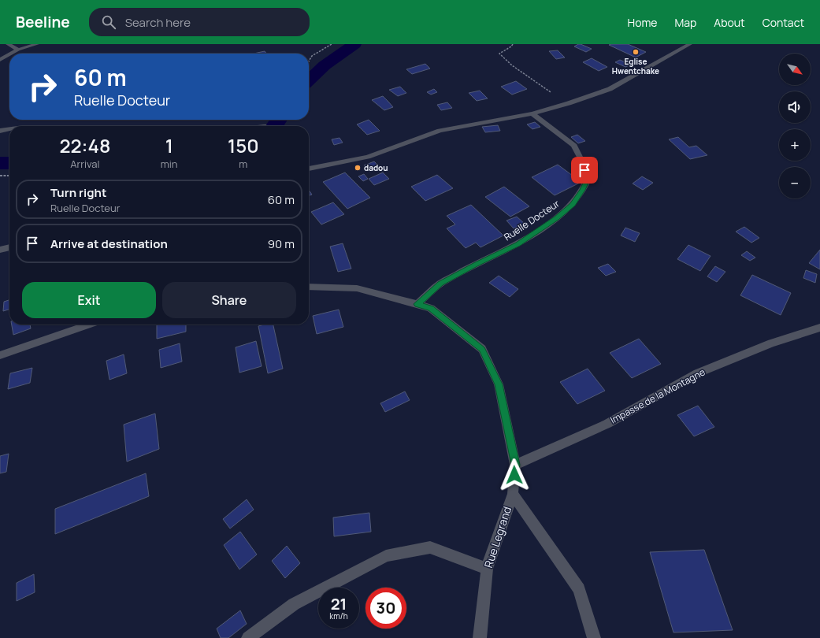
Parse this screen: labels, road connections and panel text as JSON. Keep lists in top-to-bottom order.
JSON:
{
  "streets": {
    "street": ["Ruelle Docteur", "Impasse de la Montagne", "Rue Legrand"]
  },
  "crossings": [
    ["Ruelle Docteur", "Rue Legrand"],
    ["Impasse de la Montagne", "Rue Legrand"]
  ],
  "places": ["Eglise Hwentchake", "dadou"],
  "north": "bottom right",
  "page": {
    "header": "Beeline",
    "search": "Search here",
    "nav": [
      "Home",
      "Map",
      "About",
      "Contact"
    ],
    "map_buttons": ["+", "−"],
    "turn": ["60 m", "Ruelle Docteur"],
    "eta": [
      "22:48",
      "Arrival",
      "1",
      "min",
      "150",
      "m"
    ],
    "list": [
      {
        "name": "Turn right",
        "note": "Ruelle Docteur",
        "value": "60 m"
      },
      {
        "name": "Arrive at destination",
        "value": "90 m"
      }
    ],
    "buttons": ["Exit", "Share"],
    "speed": "21 km/h",
    "limit": "30"
  }
}
